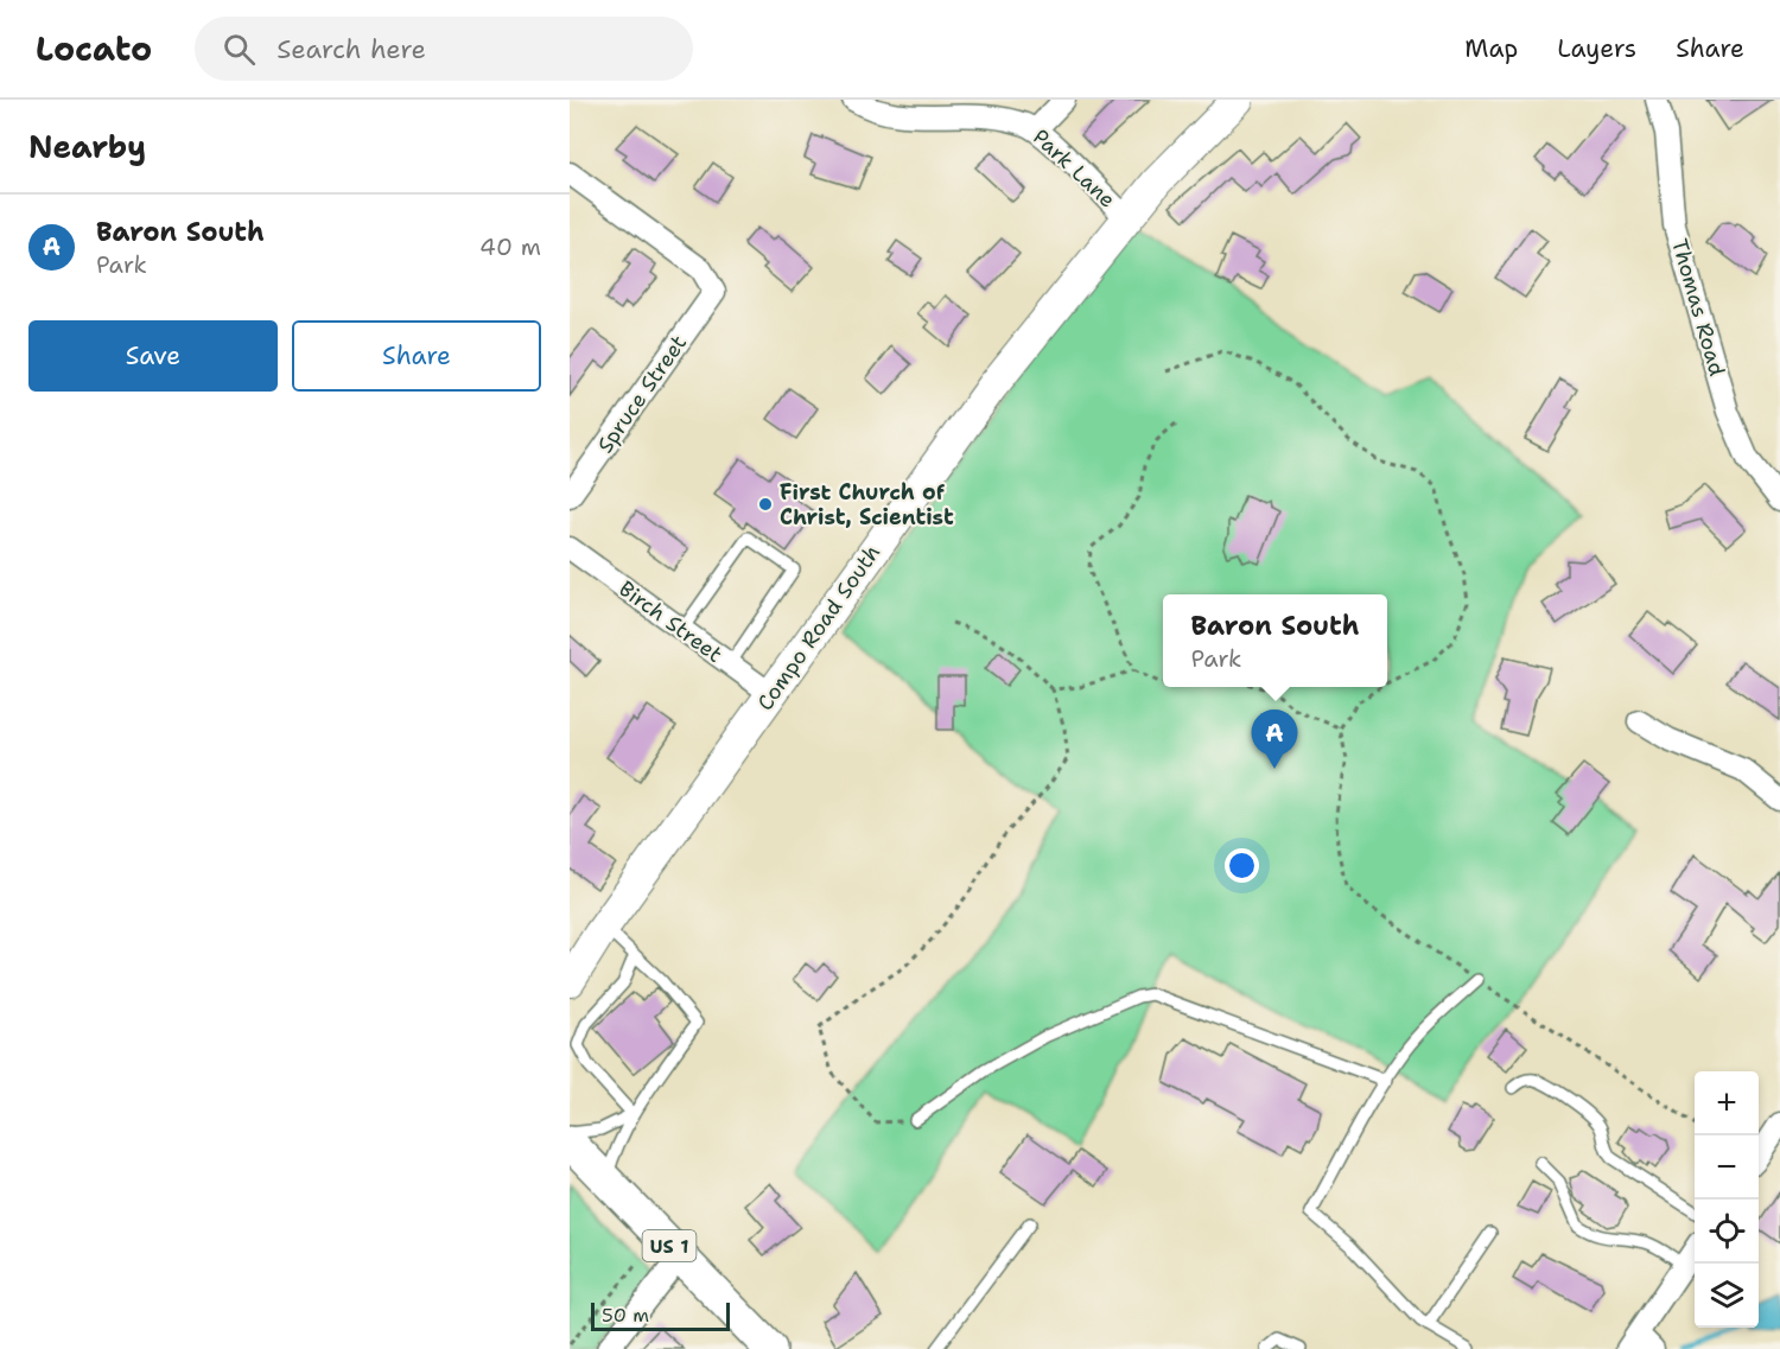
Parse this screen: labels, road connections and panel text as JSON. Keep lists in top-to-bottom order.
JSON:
{
  "streets": {
    "main road": ["Compo Road South", "US 1"],
    "street": [
      "Park Lane",
      "Thomas Road",
      "Spruce Street",
      "Birch Street"
    ]
  },
  "crossings": [
    ["Park Lane", "Compo Road South"],
    ["Birch Street", "Compo Road South"]
  ],
  "places": ["First Church of Christ, Scientist"],
  "scale_bar": "50 m",
  "page": {
    "header": "Locato",
    "search": "Search here",
    "nav": ["Map", "Layers", "Share"],
    "heading": "Nearby",
    "list": [
      {
        "mark": "A",
        "name": "Baron South",
        "note": "Park",
        "value": "40 m"
      }
    ],
    "buttons": ["Save", "Share"],
    "popup": ["Baron South", "Park"],
    "pins": "A",
    "map_buttons": ["+", "−"],
    "scale": "50 m"
  }
}
